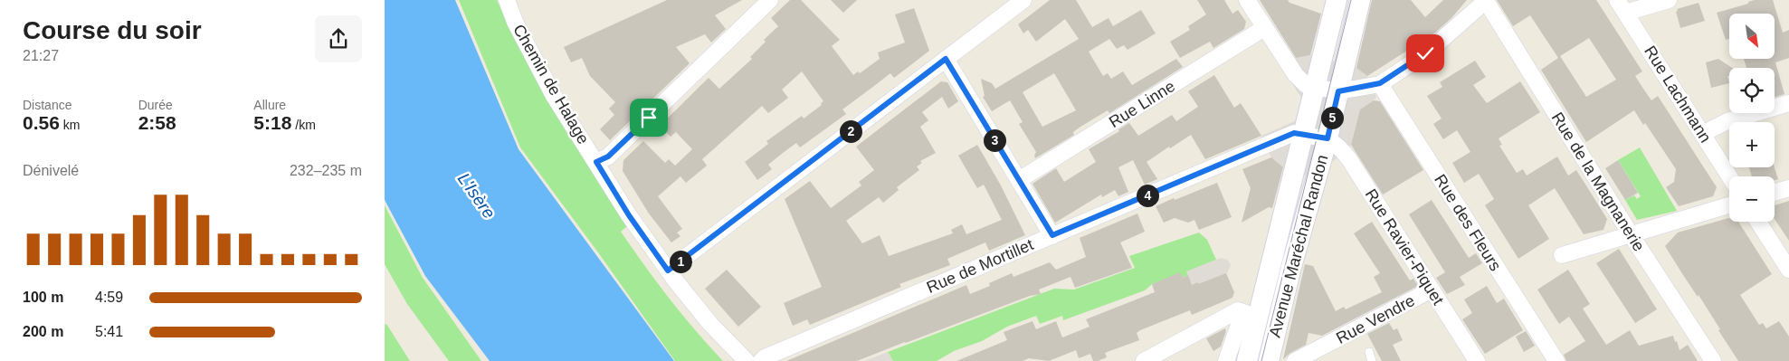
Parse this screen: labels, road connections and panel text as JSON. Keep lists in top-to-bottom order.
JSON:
{
  "streets": {
    "street": [
      "Chemin de Halage",
      "Rue Lachmann",
      "Rue Linne",
      "Rue de la Magnanerie",
      "Rue des Fleurs",
      "Avenue Maréchal Randon",
      "Rue Ravier-Piquet",
      "Rue de Mortillet",
      "Rue Vendre"
    ]
  },
  "crossings": [
    ["Avenue Maréchal Randon", "Rue Ravier-Piquet"],
    ["Avenue Maréchal Randon", "Rue de Mortillet"],
    ["Rue Ravier-Piquet", "Rue de Mortillet"],
    ["Rue Ravier-Piquet", "Rue Vendre"]
  ],
  "water": ["L'Isère"],
  "north": "bottom right",
  "page": {
    "heading": ["Course du soir", "21:27"],
    "map_buttons": ["+", "−"],
    "stats": [
      ["Distance", "0.56 km"],
      ["Durée", "2:58"],
      ["Allure", "5:18 /km"]
    ],
    "pins": [
      "5",
      "2",
      "3",
      "4",
      "1"
    ],
    "chart": ["Dénivelé", "232–235 m"],
    "list": [
      {
        "name": "100 m",
        "note": "4:59"
      },
      {
        "name": "200 m",
        "note": "5:41"
      }
    ]
  }
}
